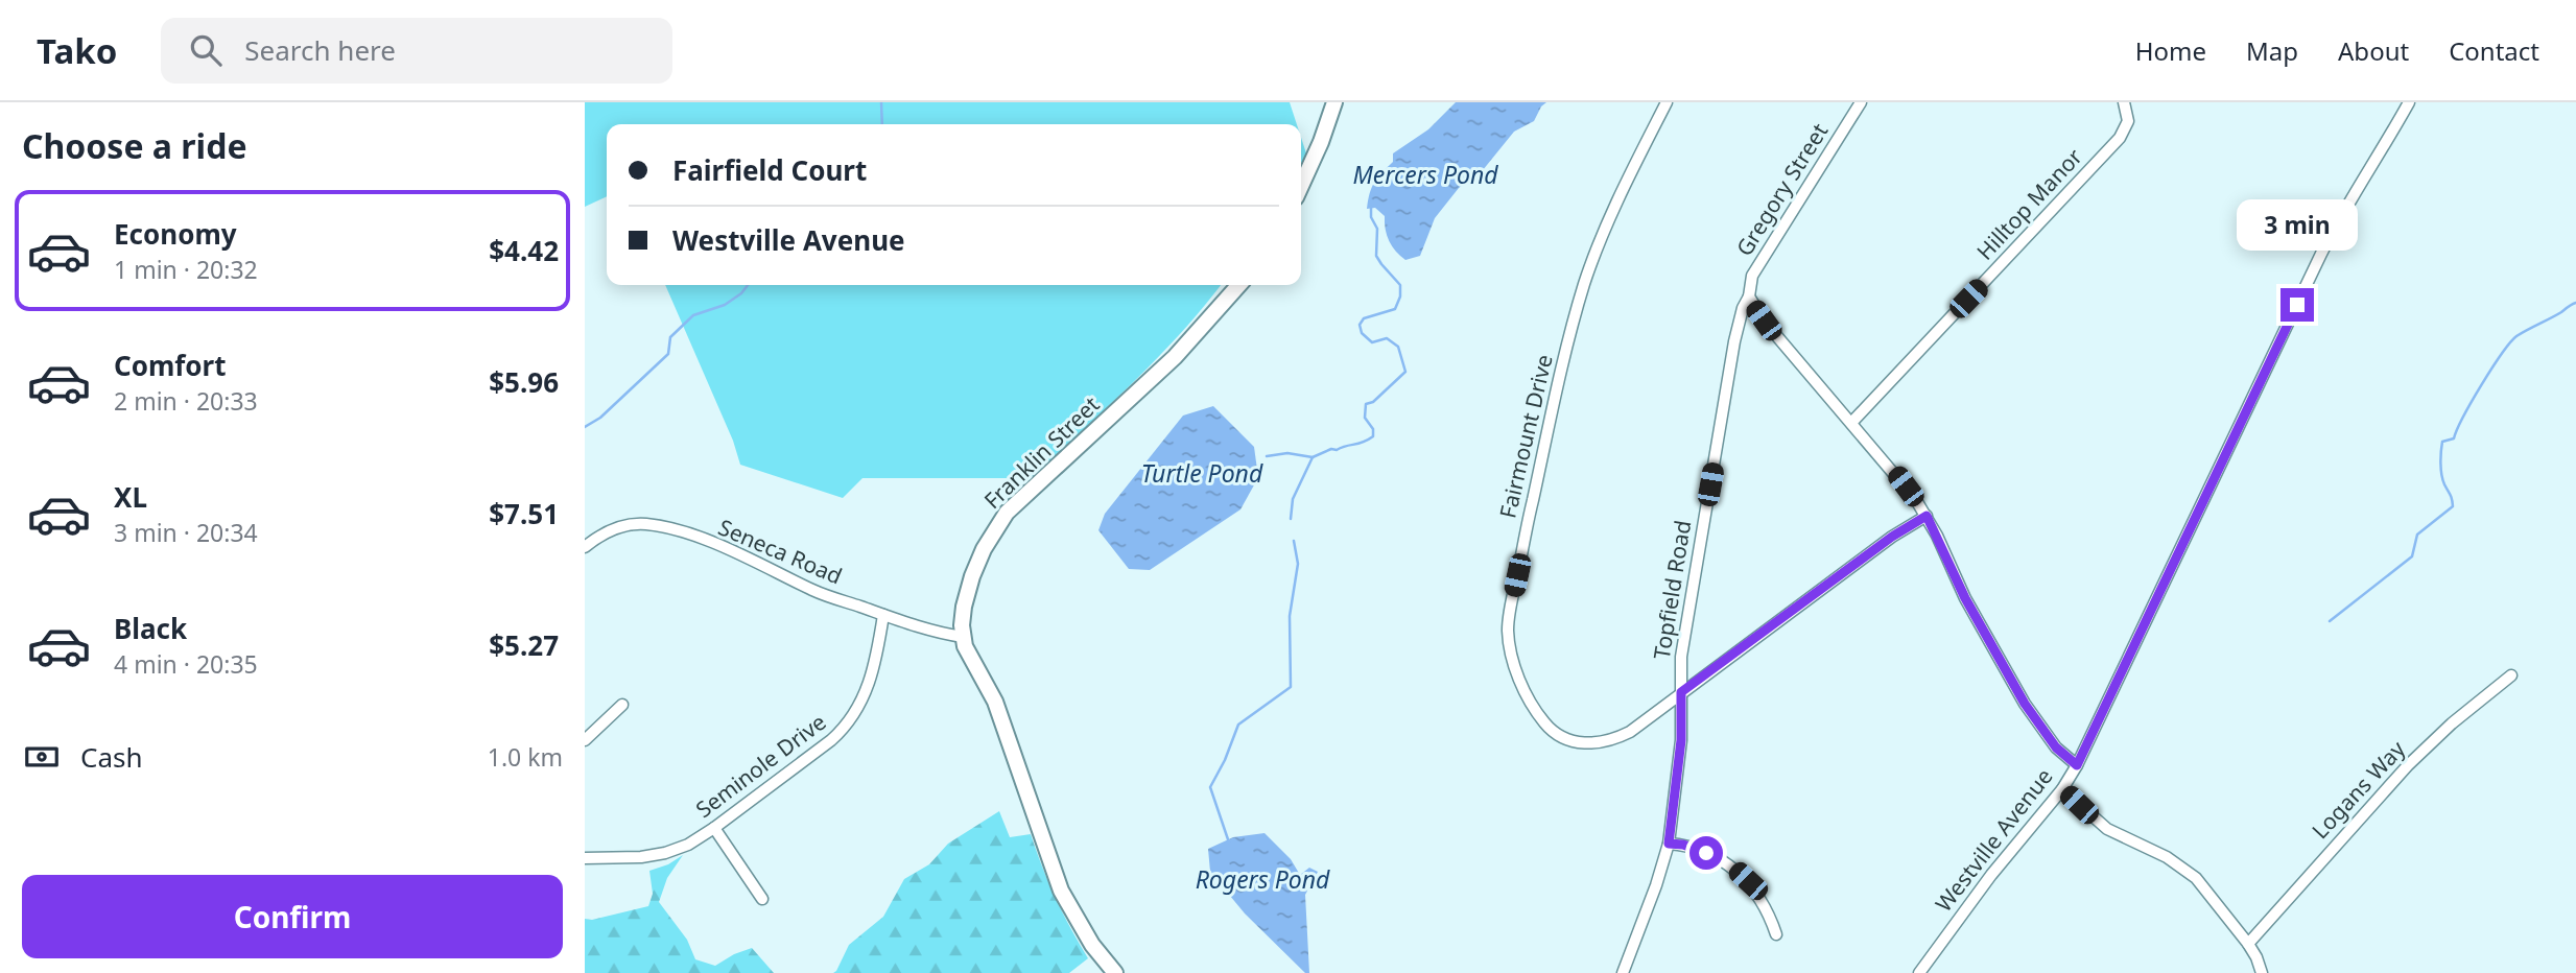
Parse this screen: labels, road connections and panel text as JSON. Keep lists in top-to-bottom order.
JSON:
{
  "streets": {
    "main road": ["Franklin Street"],
    "street": [
      "Gregory Street",
      "Hilltop Manor",
      "Fairmount Drive",
      "Seneca Road",
      "Topfield Road",
      "Seminole Drive",
      "Logans Way",
      "Westville Avenue"
    ]
  },
  "crossings": [
    ["Gregory Street", "Topfield Road"],
    ["Fairmount Drive", "Topfield Road"],
    ["Franklin Street", "Seneca Road"],
    ["Seneca Road", "Seminole Drive"]
  ],
  "water": ["Mercers Pond", "Turtle Pond", "Rogers Pond"],
  "page": {
    "header": "Tako",
    "search": "Search here",
    "nav": [
      "Home",
      "Map",
      "About",
      "Contact"
    ],
    "heading": "Choose a ride",
    "banner": ["Fairfield Court", "Westville Avenue"],
    "list": [
      {
        "name": "Economy",
        "note": "1 min · 20:32",
        "value": "$4.42"
      },
      {
        "name": "Comfort",
        "note": "2 min · 20:33",
        "value": "$5.96"
      },
      {
        "name": "XL",
        "note": "3 min · 20:34",
        "value": "$7.51"
      },
      {
        "name": "Black",
        "note": "4 min · 20:35",
        "value": "$5.27"
      }
    ],
    "bubble": "3 min",
    "pay": ["Cash", "1.0 km"],
    "buttons": "Confirm"
  }
}
